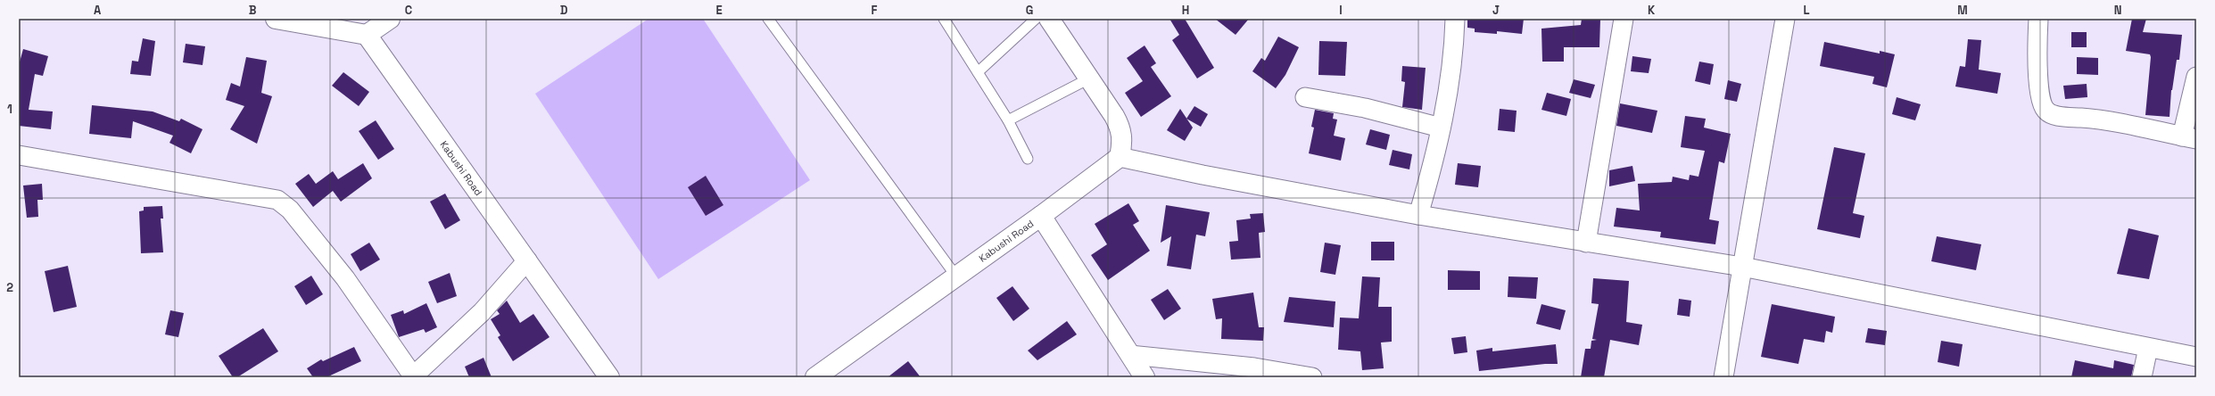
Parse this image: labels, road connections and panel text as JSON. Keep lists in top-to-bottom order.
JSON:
{
  "streets": {
    "main road": ["Kabushi Road"]
  },
  "grid": {
    "columns": [
      "A",
      "B",
      "C",
      "D",
      "E",
      "F",
      "G",
      "H",
      "I",
      "J",
      "K",
      "L",
      "M",
      "N"
    ],
    "rows": ["1", "2"]
  }
}
